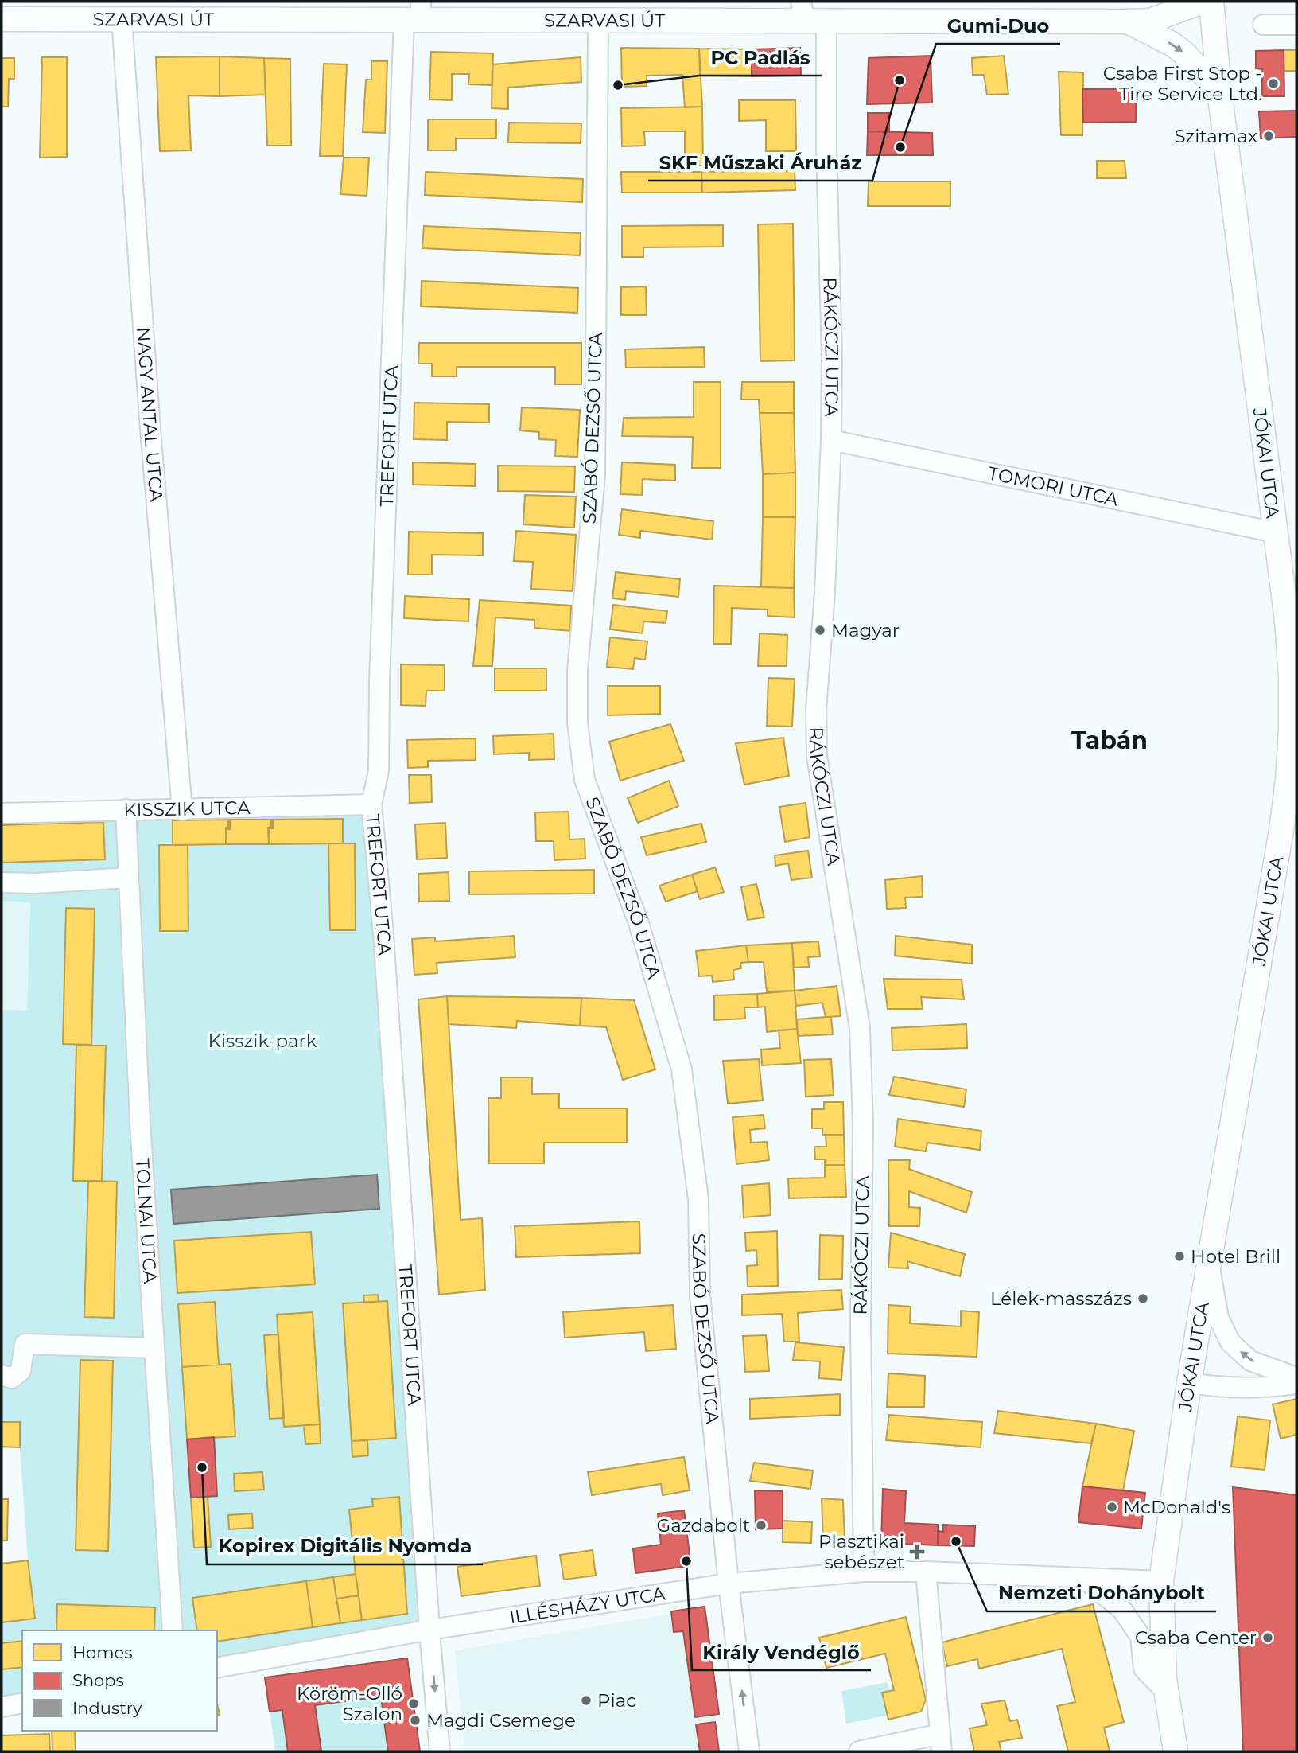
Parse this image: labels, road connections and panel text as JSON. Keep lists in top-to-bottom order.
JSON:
{
  "streets": {
    "main road": ["SZARVASI ÚT", "JÓKAI UTCA"],
    "street": [
      "RÁKÓCZI UTCA",
      "NAGY ANTAL UTCA",
      "SZABÓ DEZSŐ UTCA",
      "TREFORT UTCA",
      "TOMORI UTCA",
      "KISSZIK UTCA",
      "TOLNAI UTCA",
      "ILLÉSHÁZY UTCA"
    ]
  },
  "crossings": [
    ["SZARVASI ÚT", "RÁKÓCZI UTCA"],
    ["SZARVASI ÚT", "NAGY ANTAL UTCA"],
    ["SZARVASI ÚT", "SZABÓ DEZSŐ UTCA"],
    ["SZARVASI ÚT", "TREFORT UTCA"],
    ["RÁKÓCZI UTCA", "TOMORI UTCA"],
    ["RÁKÓCZI UTCA", "ILLÉSHÁZY UTCA"],
    ["NAGY ANTAL UTCA", "KISSZIK UTCA"],
    ["SZABÓ DEZSŐ UTCA", "ILLÉSHÁZY UTCA"],
    ["TREFORT UTCA", "KISSZIK UTCA"],
    ["TREFORT UTCA", "ILLÉSHÁZY UTCA"],
    ["JÓKAI UTCA", "TOMORI UTCA"],
    ["JÓKAI UTCA", "ILLÉSHÁZY UTCA"],
    ["KISSZIK UTCA", "TOLNAI UTCA"]
  ],
  "districts": ["Tabán"],
  "parks": ["Kisszik-park"],
  "places": {
    "other": [
      "SKF Műszaki Áruház",
      "Csaba First Stop - Tire Service Ltd.",
      "PC Padlás",
      "Szitamax",
      "Gumi-Duo",
      "Magyar",
      "Hotel Brill",
      "Lélek-masszázs",
      "Kopirex Digitális Nyomda",
      "McDonald's",
      "Gazdabolt",
      "Nemzeti Dohánybolt",
      "Király Vendéglő",
      "Csaba Center",
      "Piac",
      "Köröm-Olló Szalon",
      "Magdi Csemege"
    ],
    "health": ["Plasztikai sebészet"]
  },
  "legend": ["Homes", "Shops", "Industry"]
}
